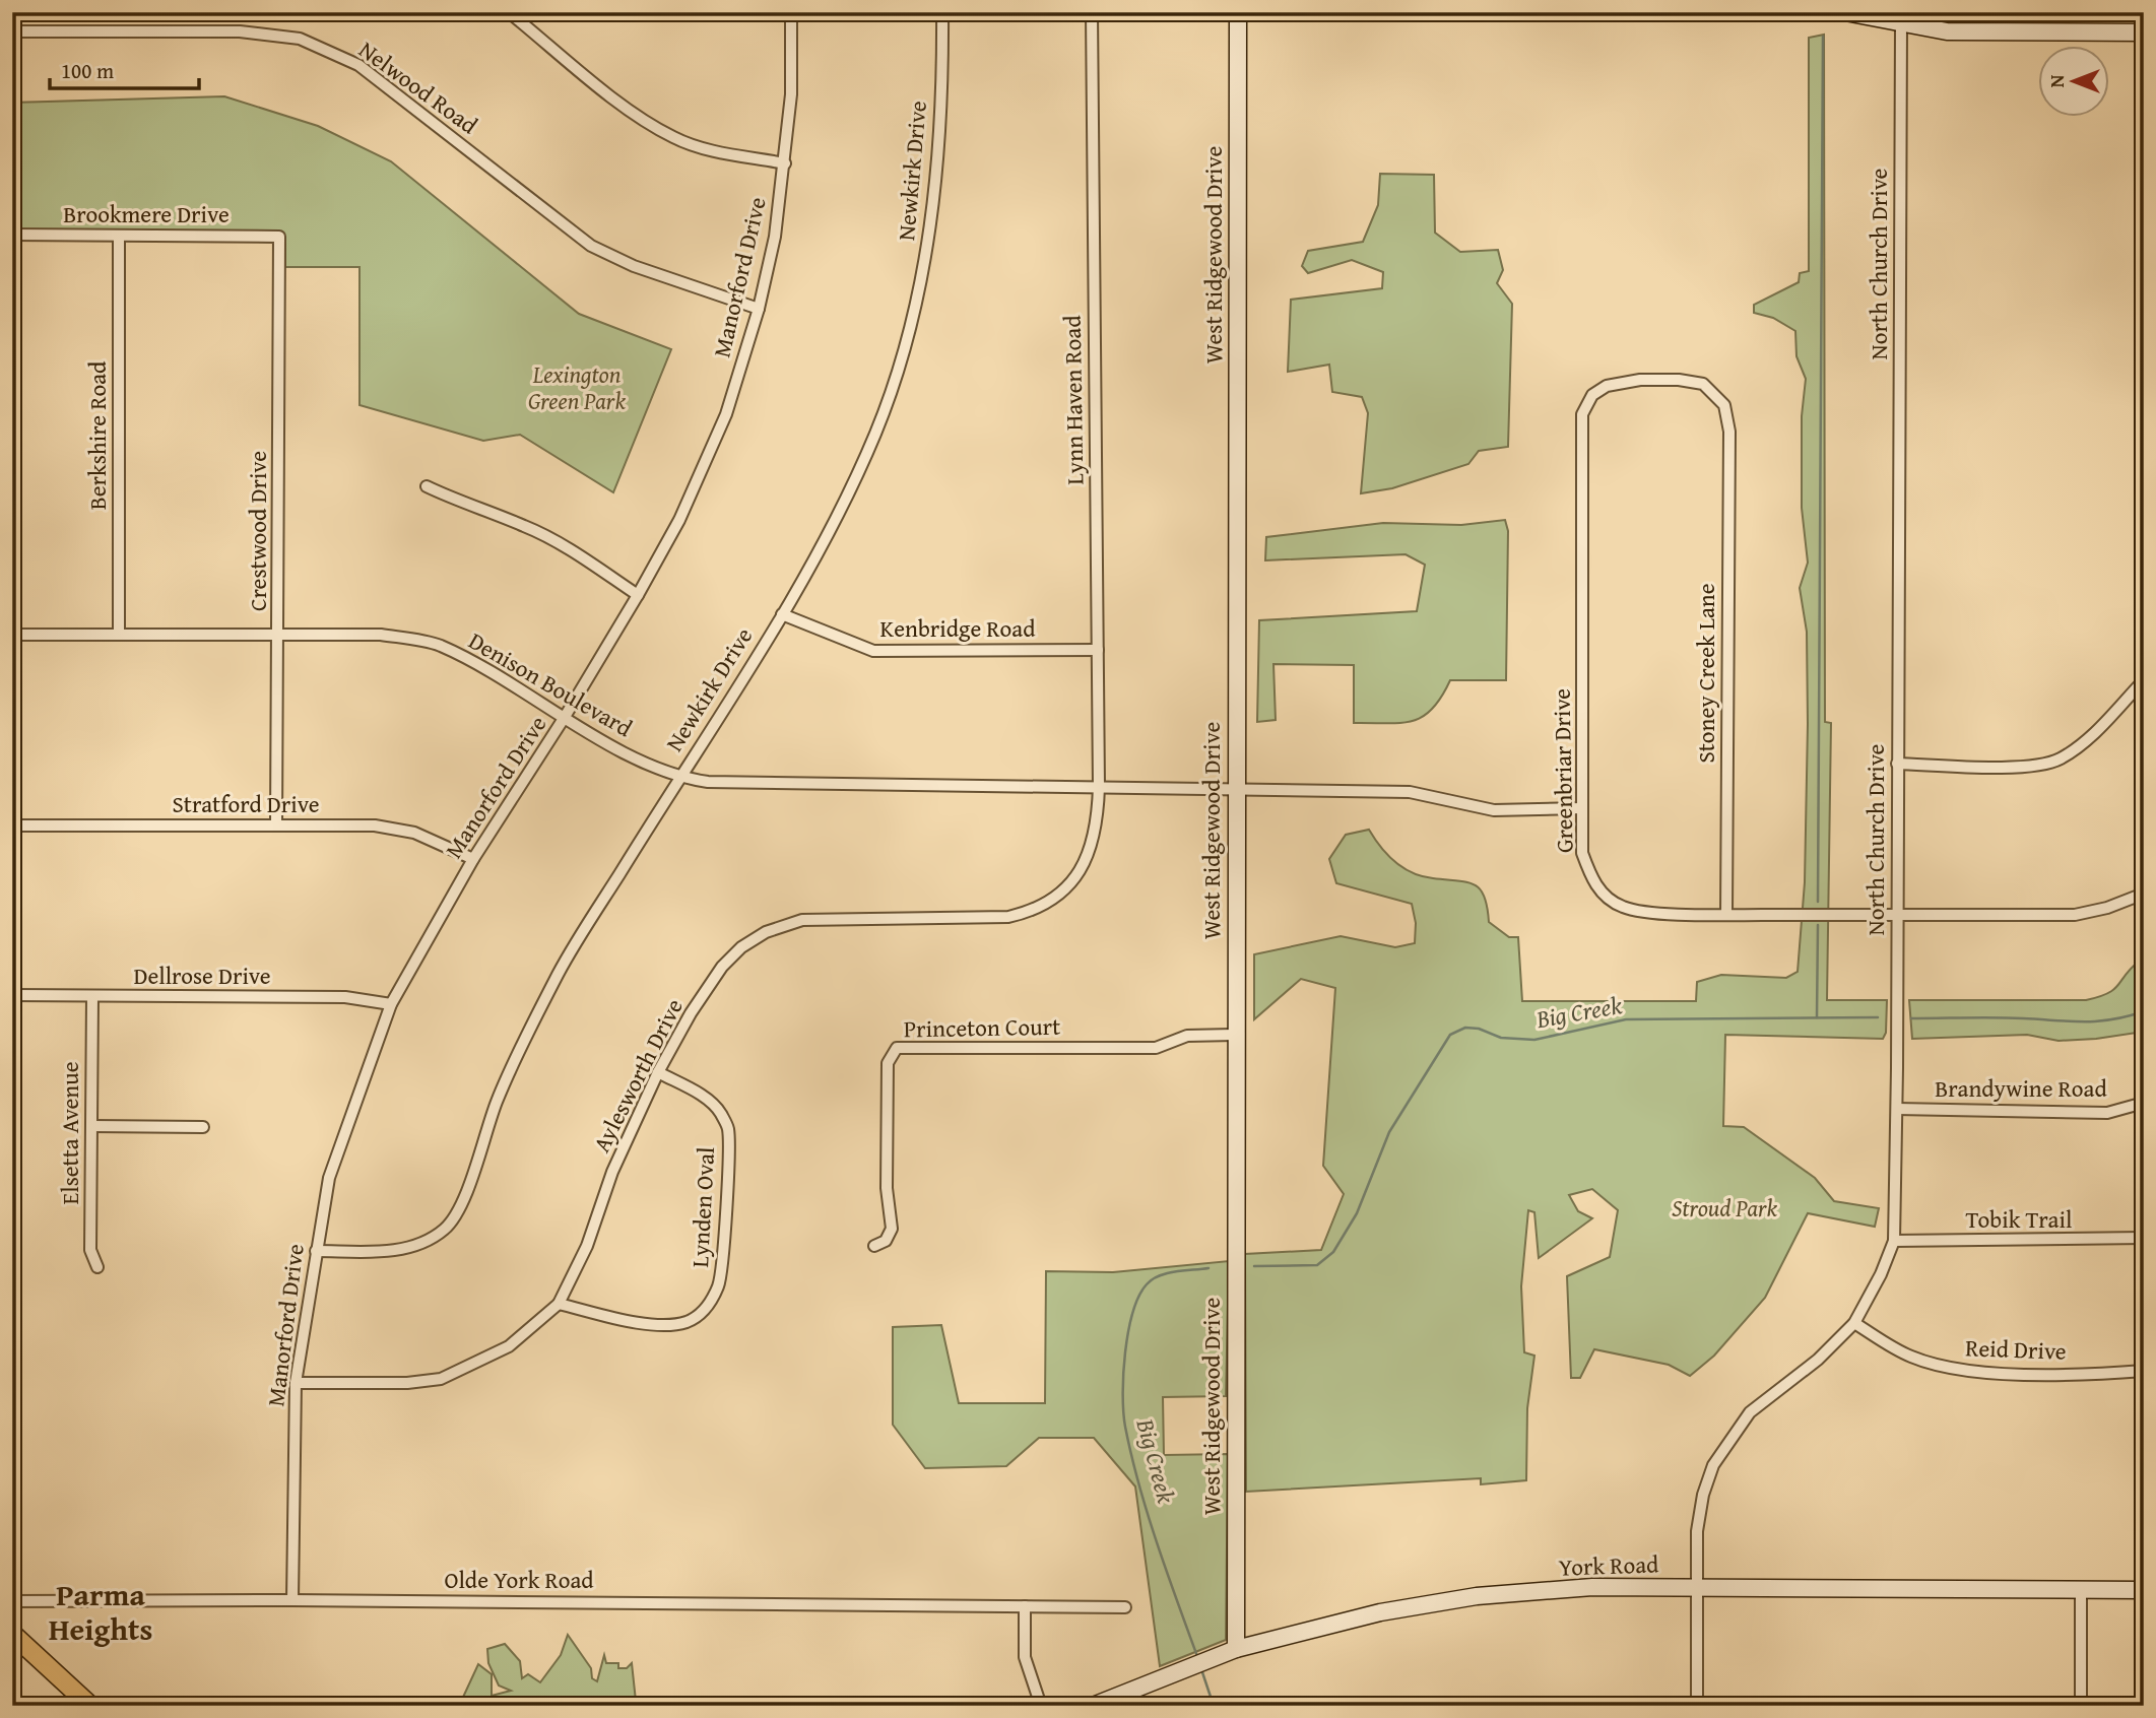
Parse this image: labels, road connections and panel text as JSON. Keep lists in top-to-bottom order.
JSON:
{
  "streets": {
    "main road": ["West Ridgewood Drive", "York Road"],
    "street": [
      "Nelwood Road",
      "Newkirk Drive",
      "Brookmere Drive",
      "North Church Drive",
      "Manorford Drive",
      "Lynn Haven Road",
      "Berkshire Road",
      "Crestwood Drive",
      "Kenbridge Road",
      "Stoney Creek Lane",
      "Denison Boulevard",
      "Greenbriar Drive",
      "Stratford Drive",
      "Dellrose Drive",
      "Princeton Court",
      "Aylesworth Drive",
      "Brandywine Road",
      "Elsetta Avenue",
      "Lynden Oval",
      "Tobik Trail",
      "Reid Drive",
      "Olde York Road"
    ]
  },
  "crossings": [
    ["Nelwood Road", "Manorford Drive"],
    ["Newkirk Drive", "Manorford Drive"],
    ["Newkirk Drive", "Kenbridge Road"],
    ["Newkirk Drive", "Denison Boulevard"],
    ["Brookmere Drive", "Berkshire Road"],
    ["Brookmere Drive", "Crestwood Drive"],
    ["West Ridgewood Drive", "Denison Boulevard"],
    ["West Ridgewood Drive", "Princeton Court"],
    ["West Ridgewood Drive", "York Road"],
    ["North Church Drive", "Greenbriar Drive"],
    ["North Church Drive", "Brandywine Road"],
    ["North Church Drive", "Tobik Trail"],
    ["North Church Drive", "Reid Drive"],
    ["North Church Drive", "York Road"],
    ["Manorford Drive", "Denison Boulevard"],
    ["Manorford Drive", "Stratford Drive"],
    ["Manorford Drive", "Dellrose Drive"],
    ["Manorford Drive", "Aylesworth Drive"],
    ["Manorford Drive", "Olde York Road"],
    ["Lynn Haven Road", "Kenbridge Road"],
    ["Lynn Haven Road", "Denison Boulevard"],
    ["Lynn Haven Road", "Aylesworth Drive"],
    ["Berkshire Road", "Denison Boulevard"],
    ["Crestwood Drive", "Denison Boulevard"],
    ["Crestwood Drive", "Stratford Drive"],
    ["Stoney Creek Lane", "Greenbriar Drive"],
    ["Denison Boulevard", "Greenbriar Drive"],
    ["Denison Boulevard", "Aylesworth Drive"],
    ["Dellrose Drive", "Elsetta Avenue"],
    ["Aylesworth Drive", "Lynden Oval"]
  ],
  "districts": ["Parma Heights"],
  "water": ["Big Creek"],
  "parks": ["Lexington Green Park", "Stroud Park"],
  "scale_bar": "100 m",
  "north": "left"
}
